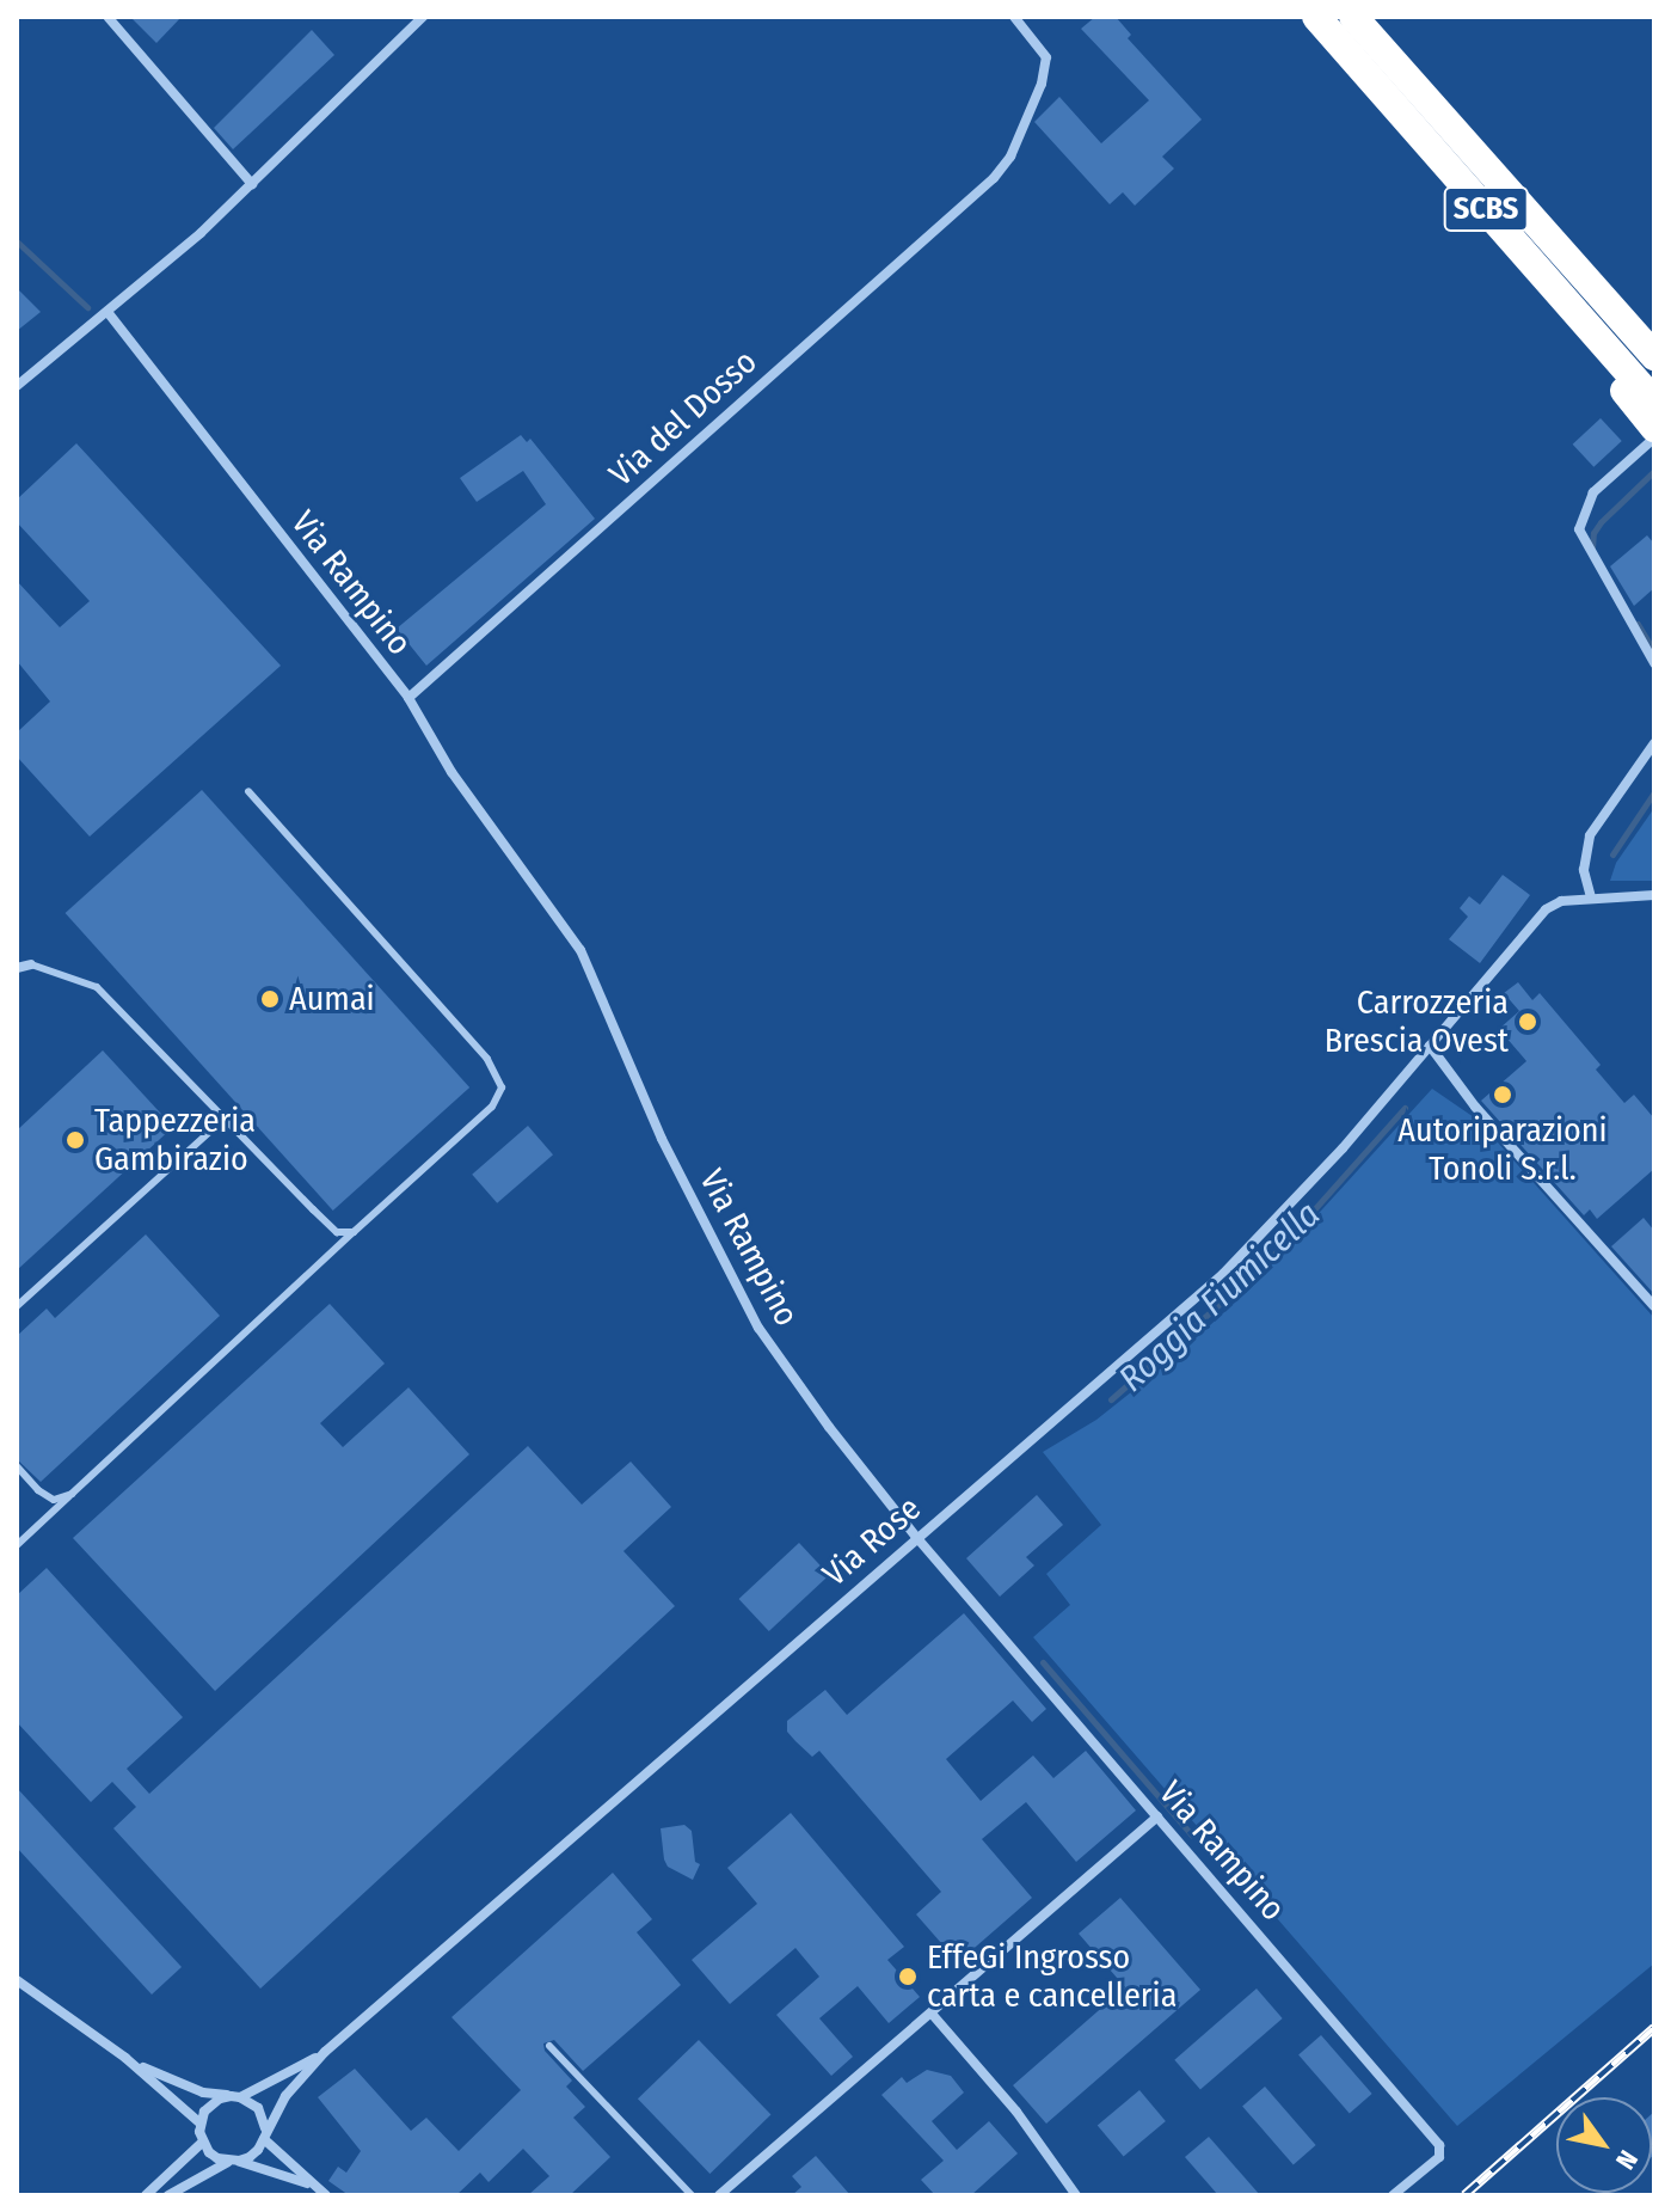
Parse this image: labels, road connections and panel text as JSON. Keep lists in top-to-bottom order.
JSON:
{
  "streets": {
    "highway": ["SCBS"],
    "street": ["Via del Dosso", "Via Rampino", "Via Rose"]
  },
  "crossings": [
    ["Via del Dosso", "Via Rampino"],
    ["Via Rampino", "Via Rose"]
  ],
  "water": ["Roggia Fiumicella"],
  "places": [
    "Aumai",
    "Carrozzeria Brescia Ovest",
    "Autoriparazioni Tonoli S.r.l.",
    "Tappezzeria Gambirazio",
    "EffeGi Ingrosso carta e cancelleria"
  ],
  "north": "bottom right"
}
